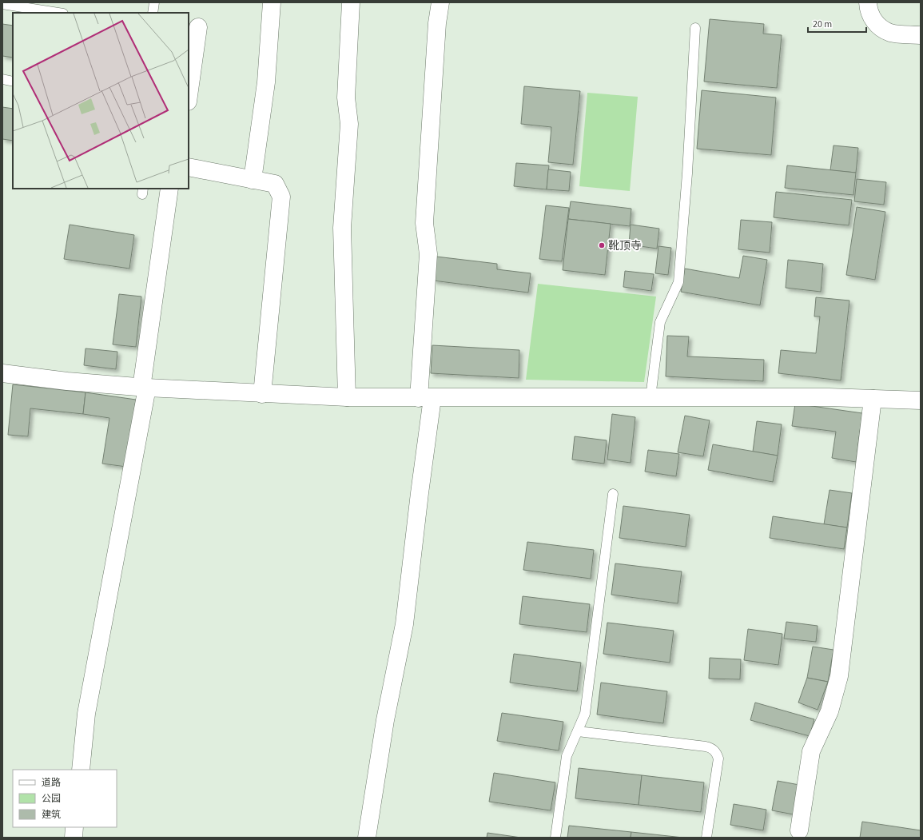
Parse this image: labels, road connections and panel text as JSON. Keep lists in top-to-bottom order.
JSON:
{
  "places": ["靴顶寺"],
  "legend": ["道路", "公园", "建筑"],
  "scale_bar": "20 m"
}
